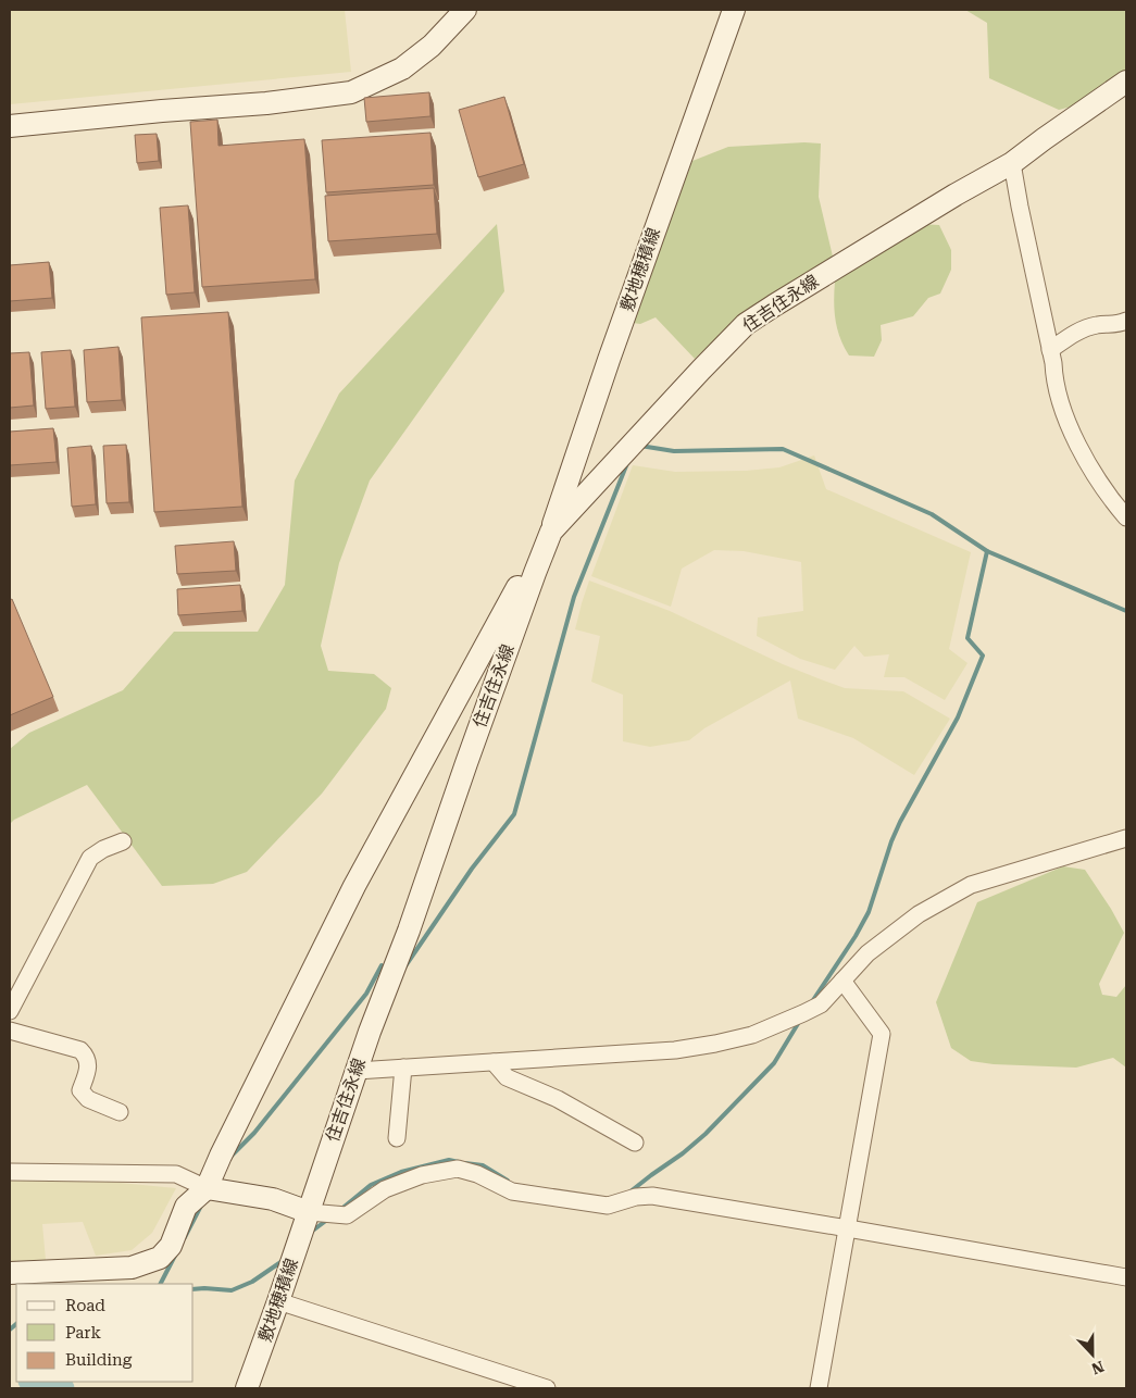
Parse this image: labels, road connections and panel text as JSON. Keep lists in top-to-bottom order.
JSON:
{
  "streets": {
    "main road": ["敷地穂積線", "住吉住永線"]
  },
  "crossings": [
    ["敷地穂積線", "住吉住永線"]
  ],
  "legend": ["Road", "Park", "Building"],
  "north": "bottom"
}
